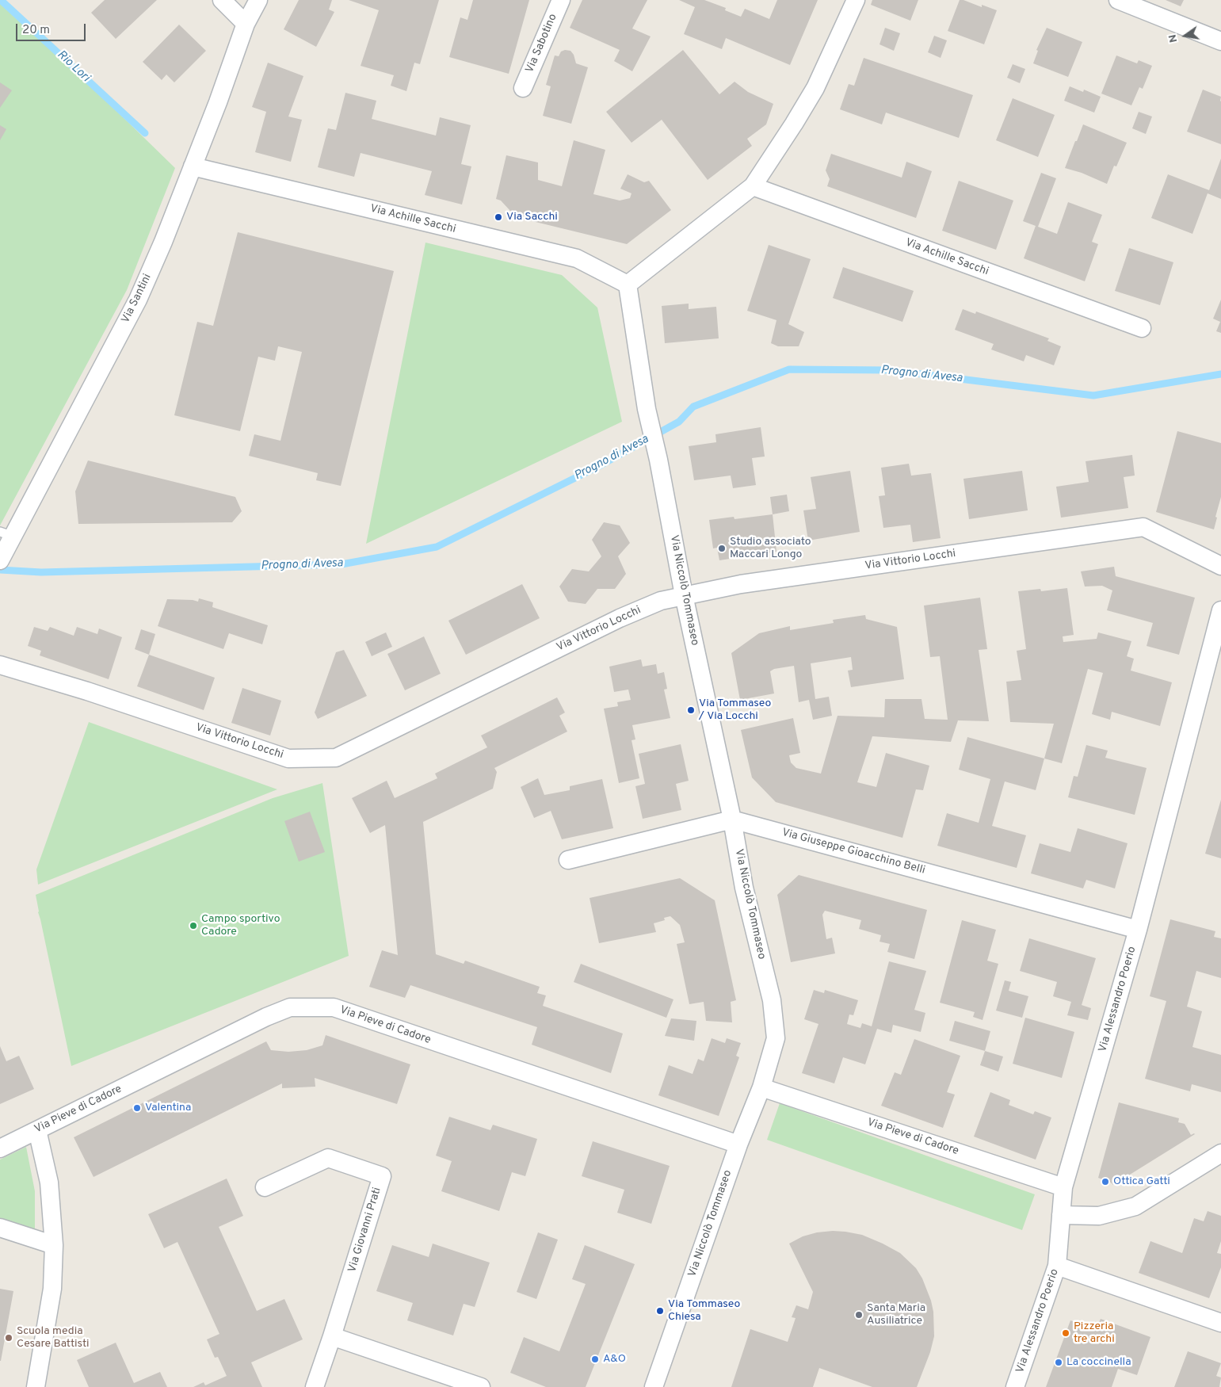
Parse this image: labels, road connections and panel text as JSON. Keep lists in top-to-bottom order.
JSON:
{
  "streets": {
    "street": [
      "Via Sabotino",
      "Via Achille Sacchi",
      "Via Santini",
      "Via Vittorio Locchi",
      "Via Niccolò Tommaseo",
      "Via Giuseppe Gioacchino Belli",
      "Via Alessandro Poerio",
      "Via Pieve di Cadore",
      "Via Giovanni Prati"
    ]
  },
  "crossings": [
    ["Via Achille Sacchi", "Via Santini"],
    ["Via Achille Sacchi", "Via Niccolò Tommaseo"],
    ["Via Vittorio Locchi", "Via Niccolò Tommaseo"],
    ["Via Niccolò Tommaseo", "Via Giuseppe Gioacchino Belli"],
    ["Via Niccolò Tommaseo", "Via Pieve di Cadore"],
    ["Via Giuseppe Gioacchino Belli", "Via Alessandro Poerio"],
    ["Via Alessandro Poerio", "Via Pieve di Cadore"]
  ],
  "water": ["Rio Lori", "Progno di Avesa"],
  "places": [
    "Via Sacchi",
    "Studio associato Maccari Longo",
    "Via Tommaseo / Via Locchi",
    "Campo sportivo Cadore",
    "Valentina",
    "Ottica Gatti",
    "Via Tommaseo Chiesa",
    "Santa Maria Ausiliatrice",
    "Pizzeria tre archi",
    "Scuola media Cesare Battisti",
    "A&O",
    "La coccinella"
  ],
  "scale_bar": "20 m",
  "north": "left"
}
